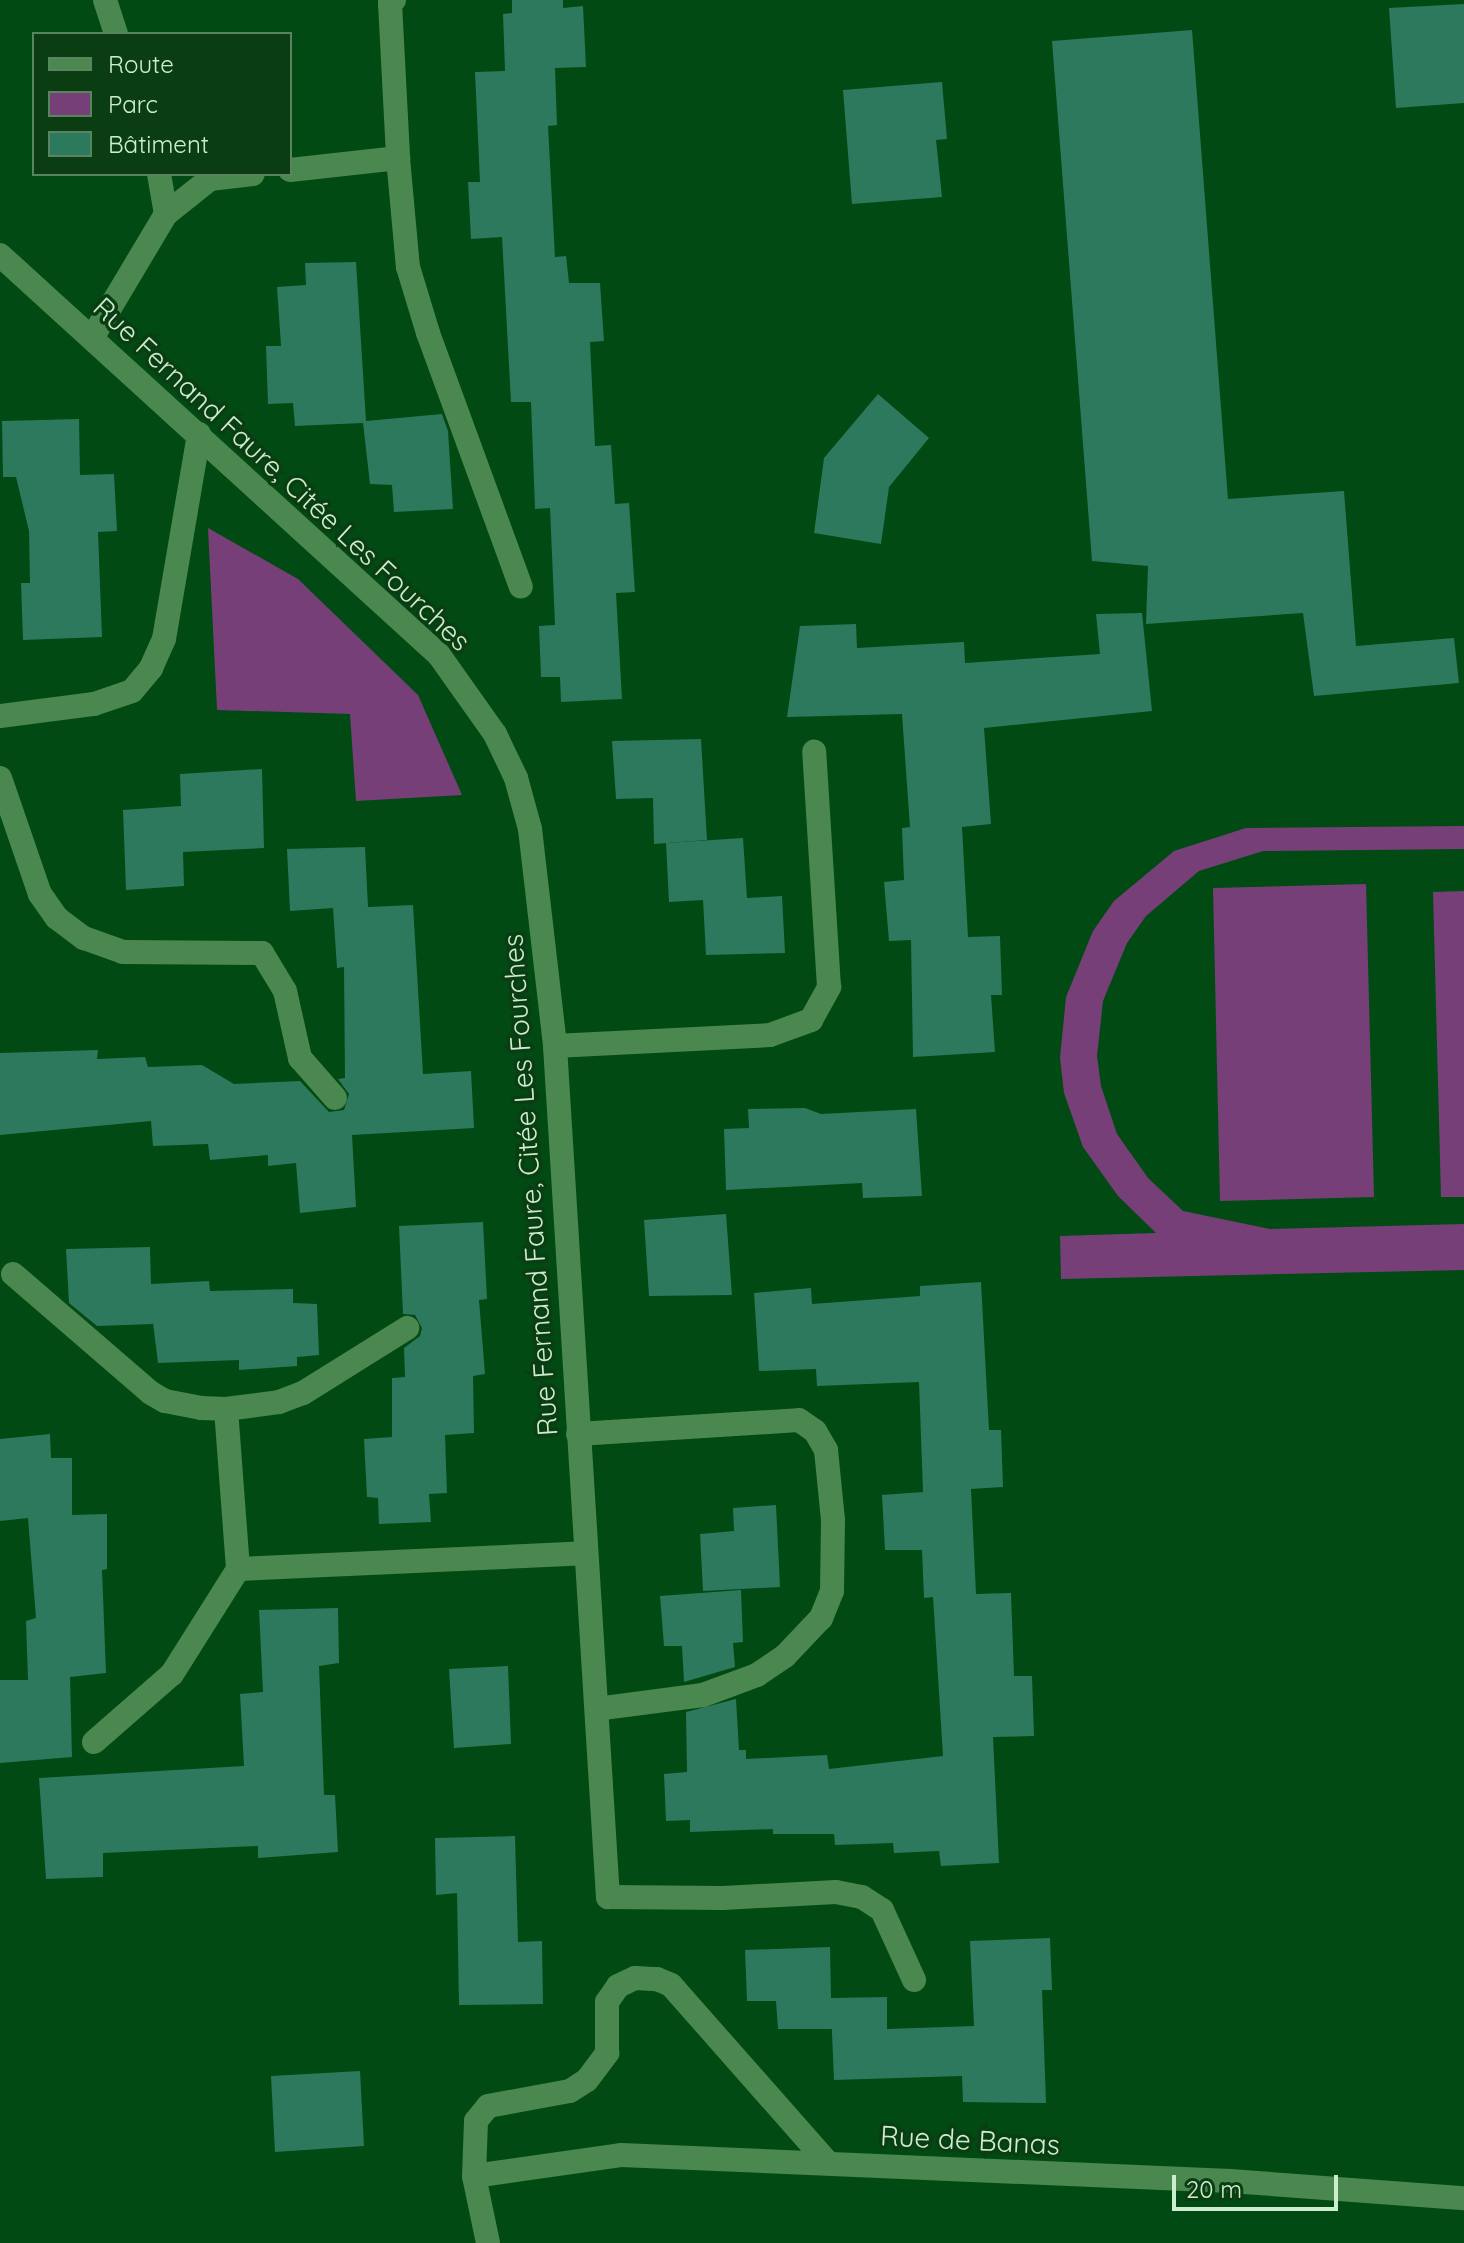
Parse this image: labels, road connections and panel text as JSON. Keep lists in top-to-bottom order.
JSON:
{
  "streets": {
    "street": ["Rue Fernand Faure, Citée Les Fourches", "Rue de Banas"]
  },
  "legend": ["Route", "Parc", "Bâtiment"],
  "scale_bar": "20 m"
}
